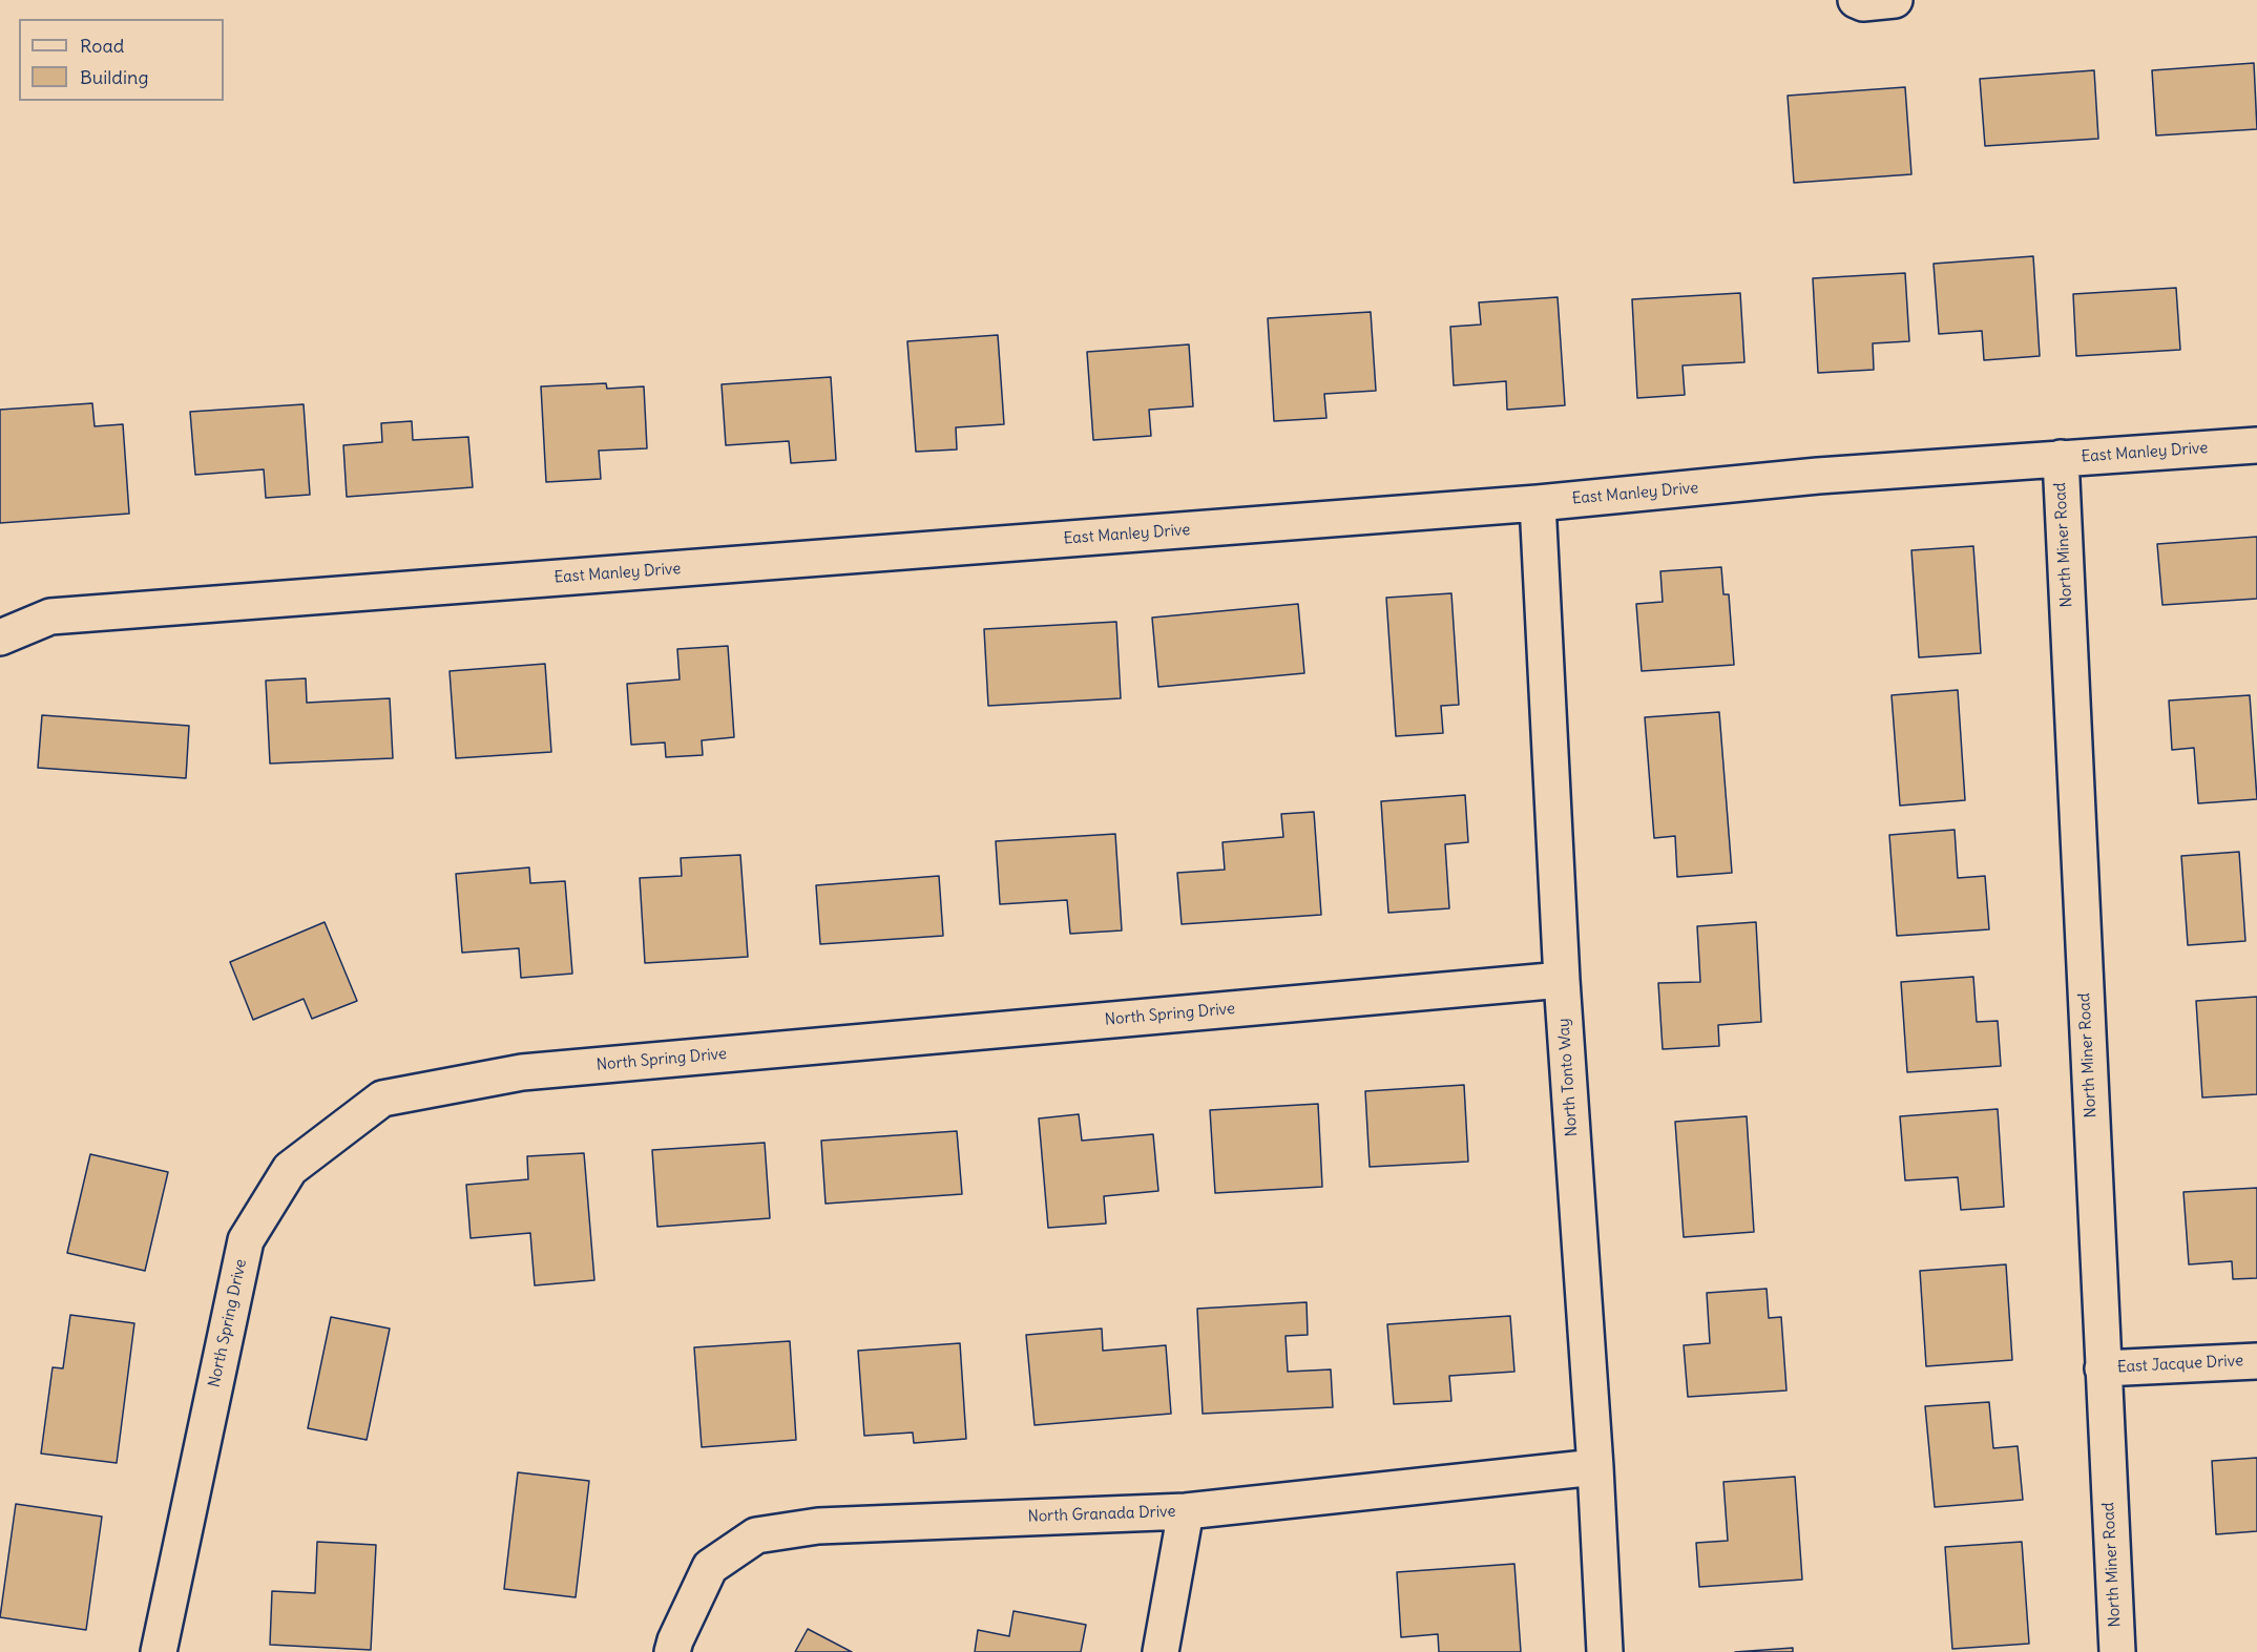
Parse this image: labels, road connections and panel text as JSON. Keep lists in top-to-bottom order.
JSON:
{
  "streets": {
    "street": [
      "East Manley Drive",
      "North Miner Road",
      "North Spring Drive",
      "North Tonto Way",
      "East Jacque Drive",
      "North Granada Drive"
    ]
  },
  "crossings": [
    ["East Manley Drive", "North Miner Road"],
    ["East Manley Drive", "North Tonto Way"],
    ["North Miner Road", "East Jacque Drive"],
    ["North Spring Drive", "North Tonto Way"],
    ["North Tonto Way", "North Granada Drive"]
  ],
  "legend": ["Road", "Building"]
}
